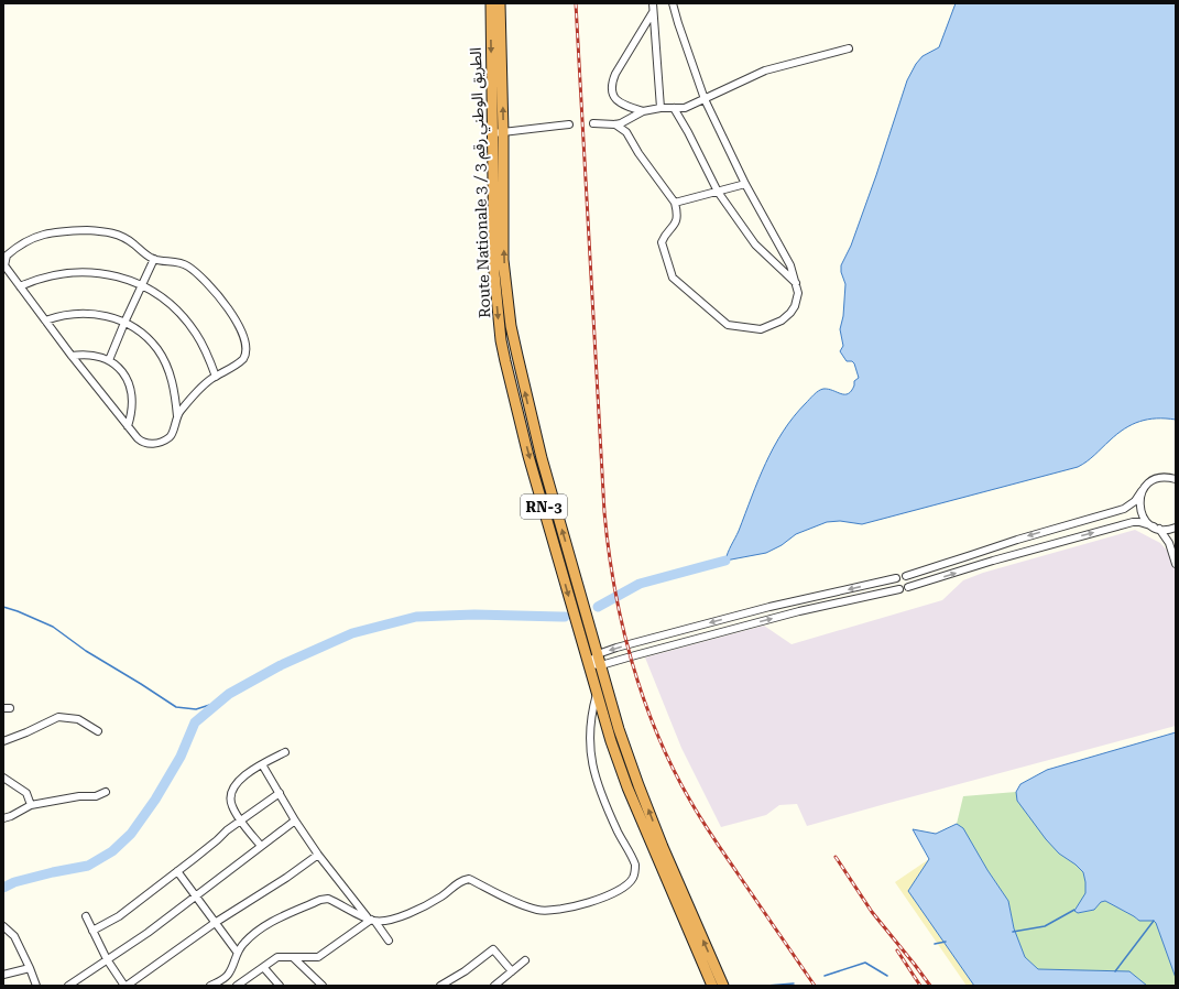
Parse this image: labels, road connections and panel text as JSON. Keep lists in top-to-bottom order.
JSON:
{
  "streets": {
    "highway": ["Route Nationale 3 / الطريق الوطني رقم 3", "RN-3"]
  }
}
